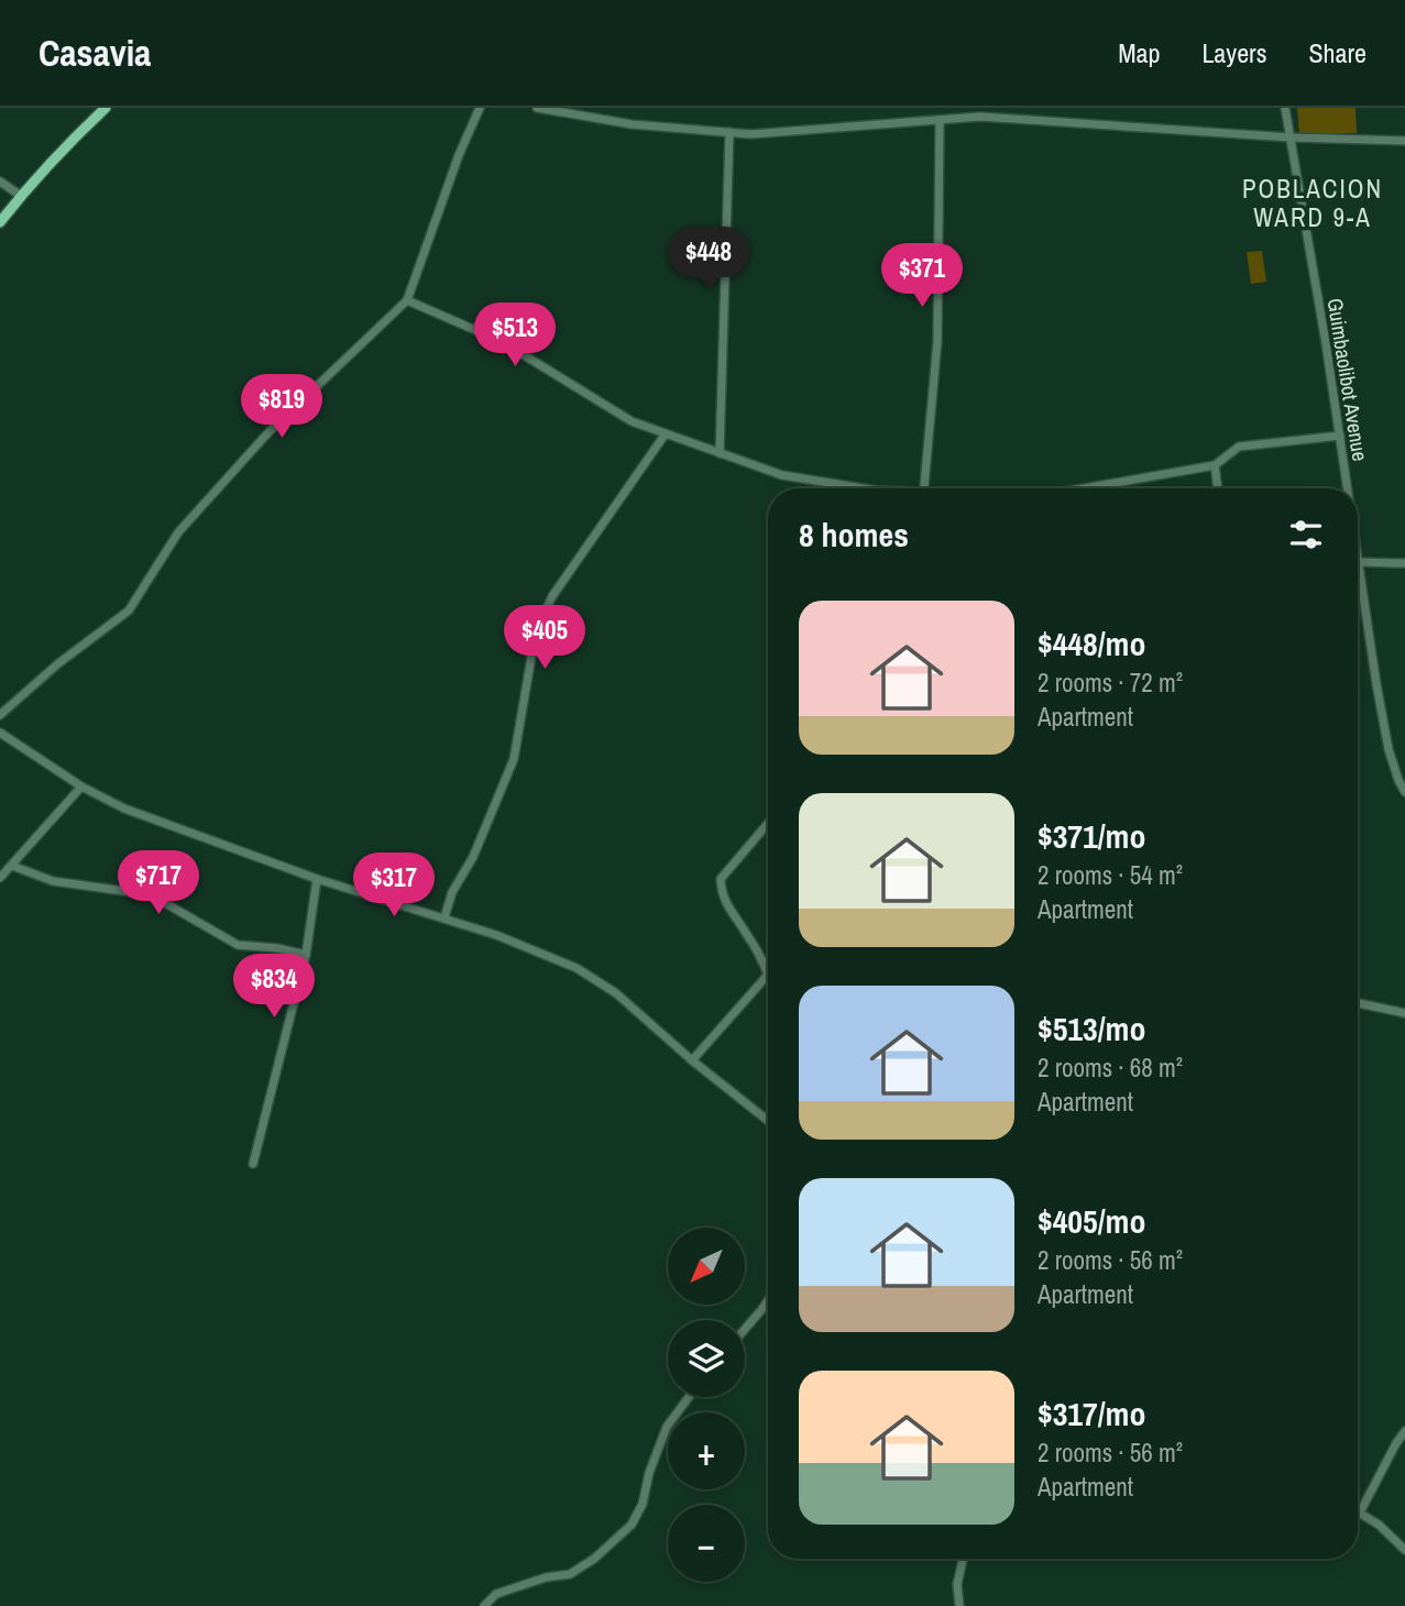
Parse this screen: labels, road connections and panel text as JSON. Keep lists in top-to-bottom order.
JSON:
{
  "streets": {
    "street": ["Guimbaolibot Avenue"]
  },
  "districts": ["POBLACION WARD 9-A"],
  "north": "bottom left",
  "page": {
    "header": "Casavia",
    "nav": ["Map", "Layers", "Share"],
    "price": [
      "$448",
      "$371",
      "$513",
      "$819",
      "$405",
      "$717",
      "$317",
      "$834"
    ],
    "heading": "8 homes",
    "list": [
      {
        "name": "$448/mo",
        "note": "2 rooms · 72 m² · Apartment"
      },
      {
        "name": "$371/mo",
        "note": "2 rooms · 54 m² · Apartment"
      },
      {
        "name": "$513/mo",
        "note": "2 rooms · 68 m² · Apartment"
      },
      {
        "name": "$405/mo",
        "note": "2 rooms · 56 m² · Apartment"
      },
      {
        "name": "$317/mo",
        "note": "2 rooms · 56 m² · Apartment"
      }
    ],
    "map_buttons": ["+", "−"]
  }
}
